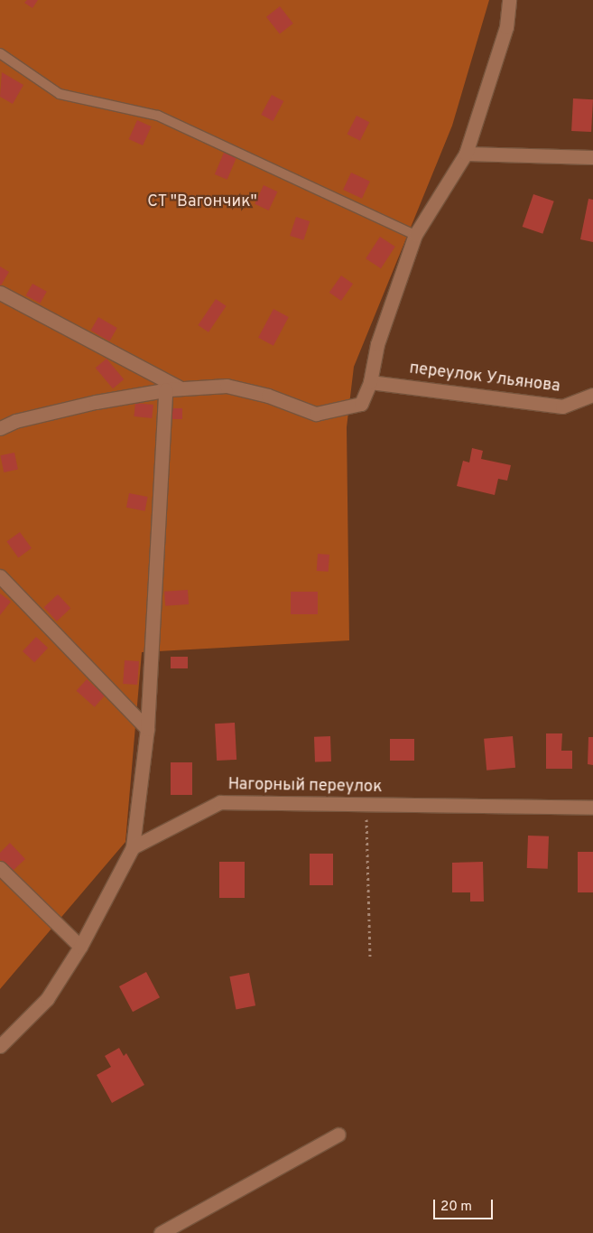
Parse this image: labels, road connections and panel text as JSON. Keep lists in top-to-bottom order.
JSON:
{
  "streets": {
    "street": ["переулок Ульянова", "Нагорный переулок"]
  },
  "parks": ["СТ \"Вагончик\""],
  "scale_bar": "20 m"
}
